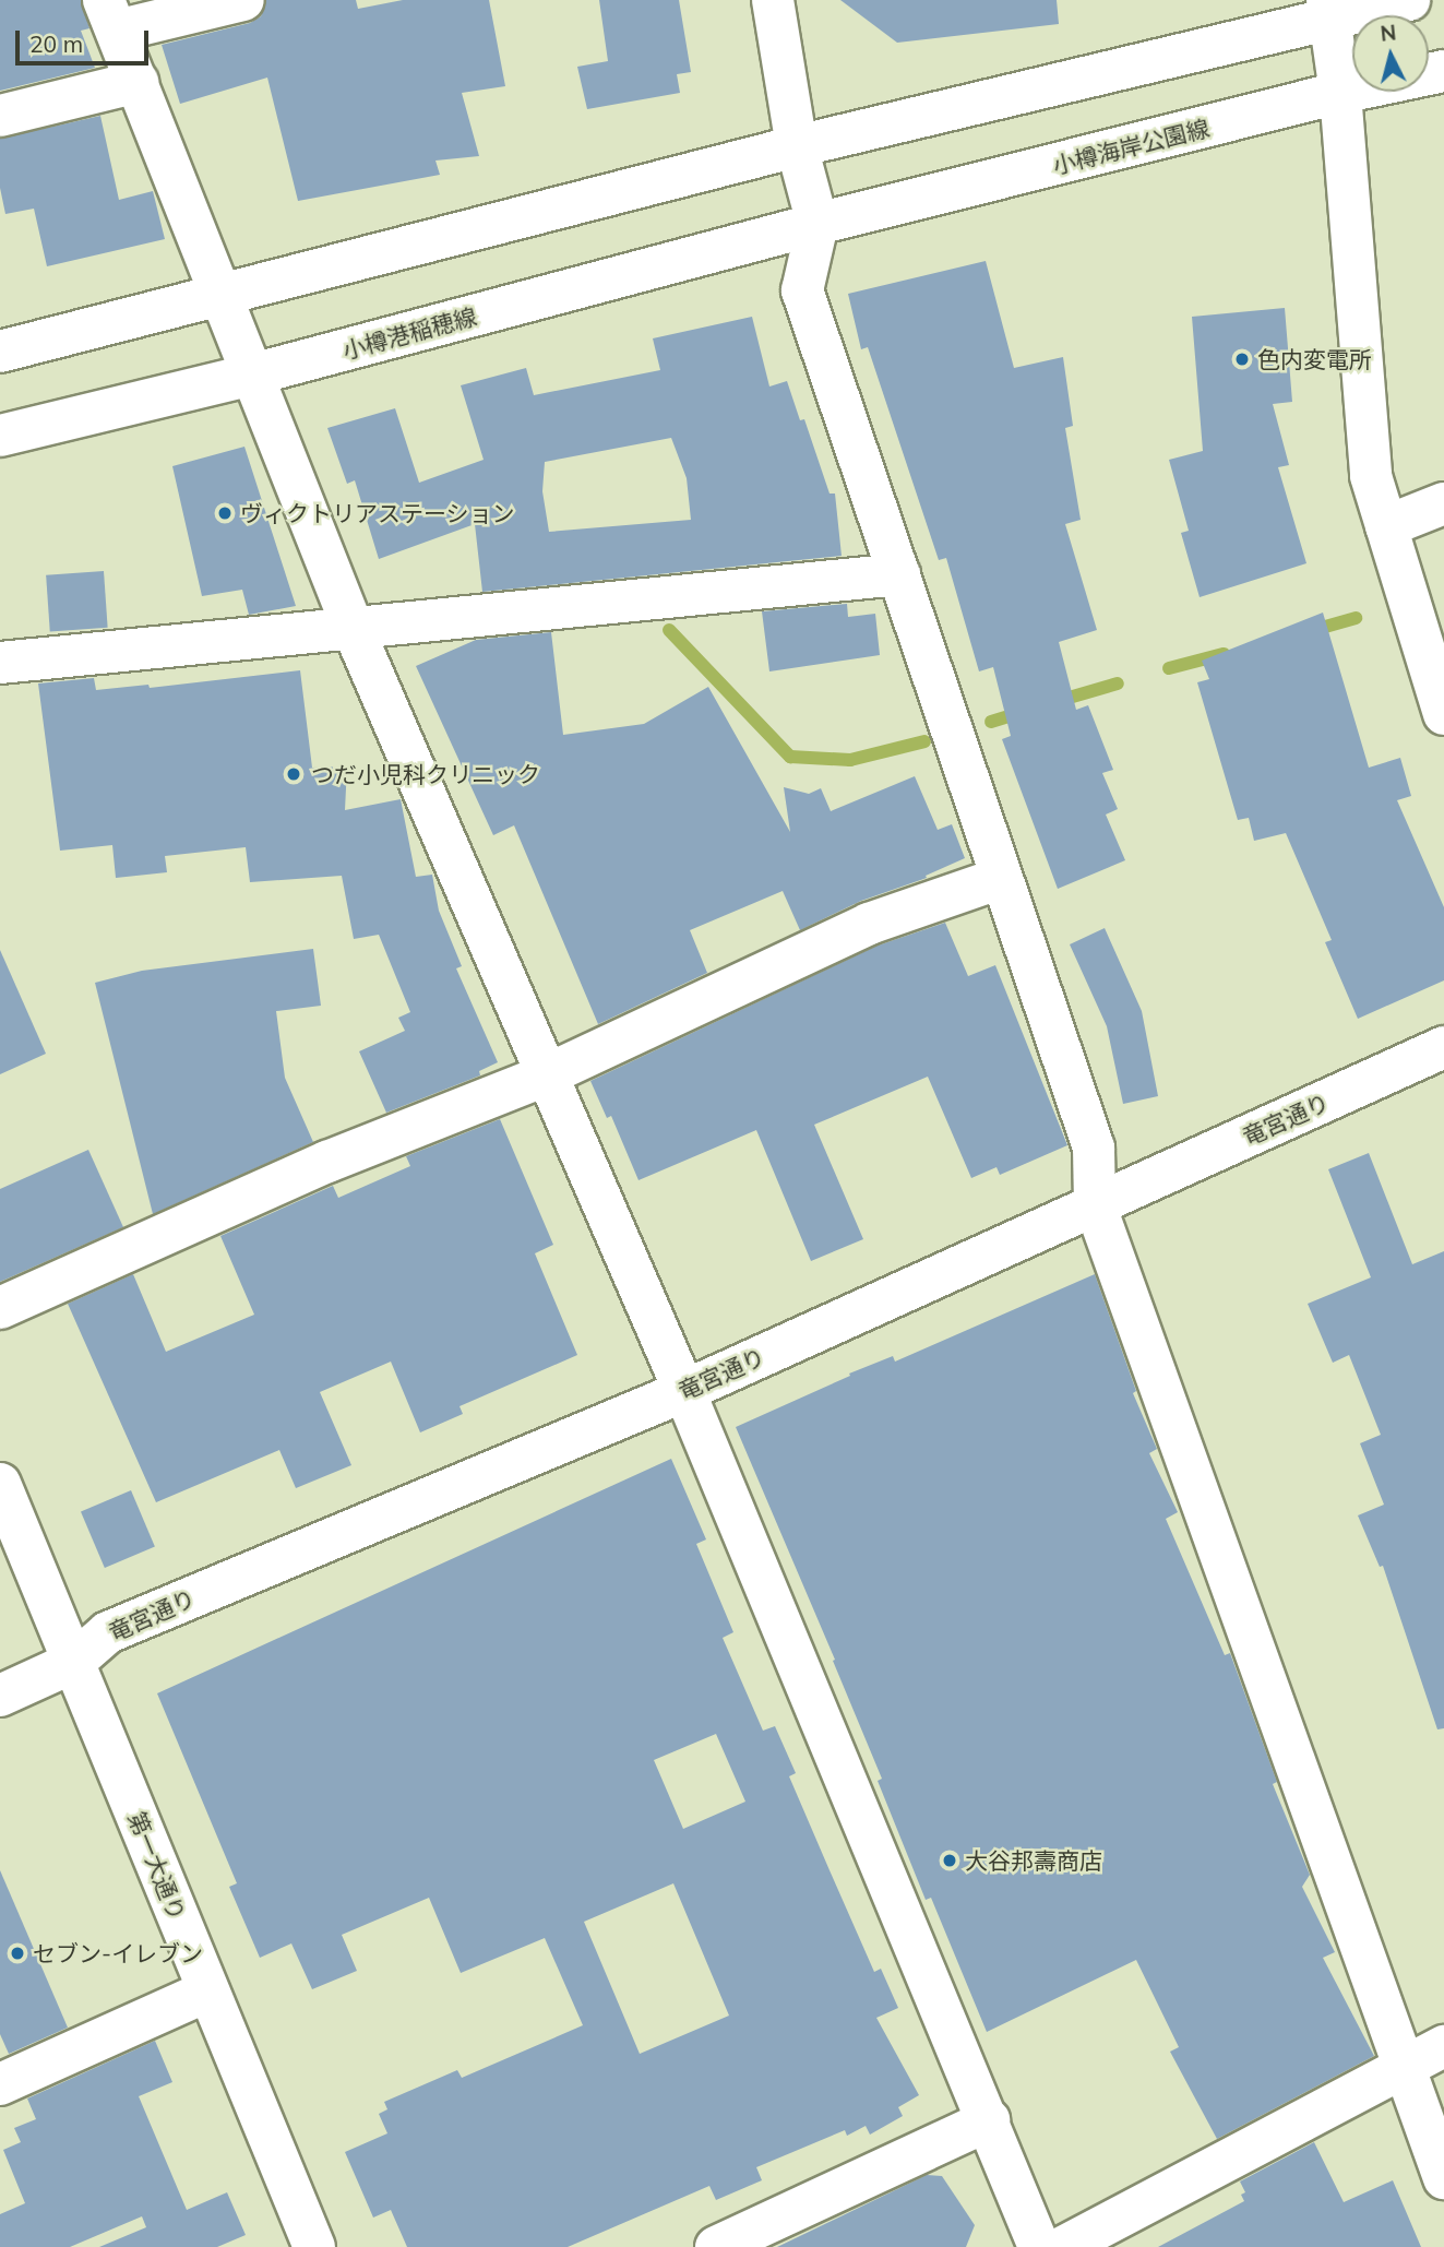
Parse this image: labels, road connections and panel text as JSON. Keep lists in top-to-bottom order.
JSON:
{
  "streets": {
    "street": [
      "小樽海岸公園線",
      "小樽港稲穂線",
      "竜宮通り",
      "第一大通り"
    ]
  },
  "crossings": [
    ["小樽海岸公園線", "小樽港稲穂線"],
    ["竜宮通り", "第一大通り"]
  ],
  "places": [
    "色内変電所",
    "ヴィクトリアステーション",
    "つだ小児科クリニック",
    "大谷邦壽商店",
    "セブン-イレブン"
  ],
  "scale_bar": "20 m",
  "north": "top"
}
